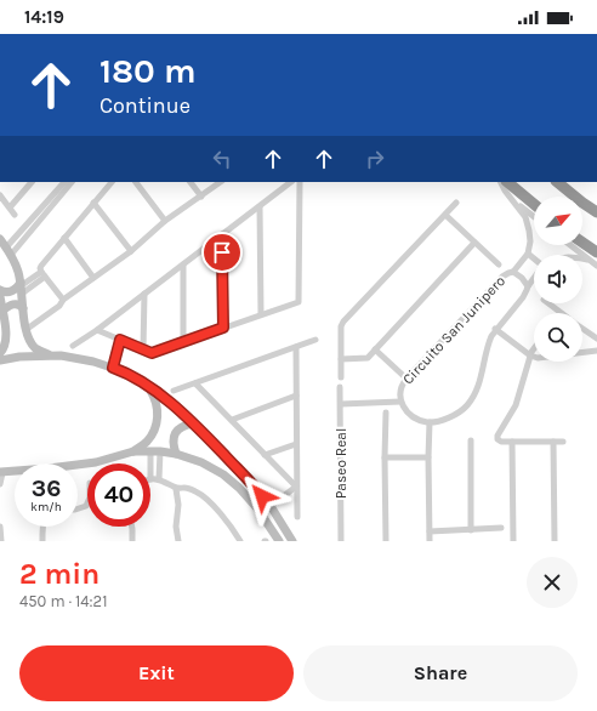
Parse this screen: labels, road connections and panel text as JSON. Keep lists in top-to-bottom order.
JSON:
{
  "streets": {
    "street": ["Circuito San Junipero", "Paseo Real"]
  },
  "north": "top right",
  "page": {
    "status": "14:19",
    "turn": ["180 m", "Continue"],
    "speed": "36 km/h",
    "limit": "40",
    "heading": ["2 min", "450 m · 14:21"],
    "buttons": ["Exit", "Share"]
  }
}
